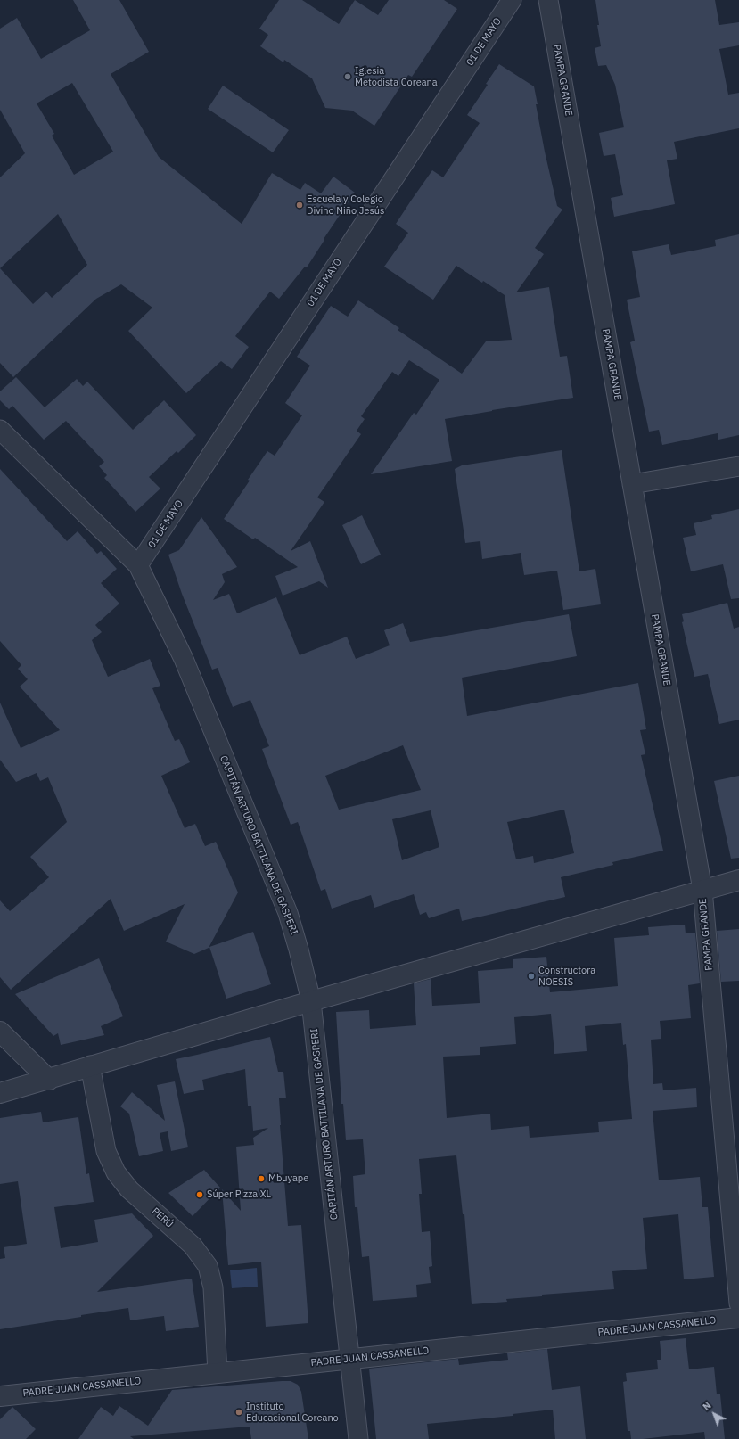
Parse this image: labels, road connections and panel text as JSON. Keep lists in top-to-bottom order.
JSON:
{
  "streets": {
    "street": [
      "01 DE MAYO",
      "PAMPA GRANDE",
      "CAPITÁN ARTURO BATTILANA DE GASPERI",
      "PERÚ",
      "PADRE JUAN CASSANELLO"
    ]
  },
  "crossings": [
    ["01 DE MAYO", "CAPITÁN ARTURO BATTILANA DE GASPERI"],
    ["CAPITÁN ARTURO BATTILANA DE GASPERI", "PADRE JUAN CASSANELLO"],
    ["PERÚ", "PADRE JUAN CASSANELLO"]
  ],
  "places": [
    "Iglesia Metodista Coreana",
    "Escuela y Colegio Divino Niño Jesús",
    "Constructora NOESIS",
    "Mbuyape",
    "Súper Pizza XL",
    "Instituto Educacional Coreano"
  ],
  "north": "top left"
}
